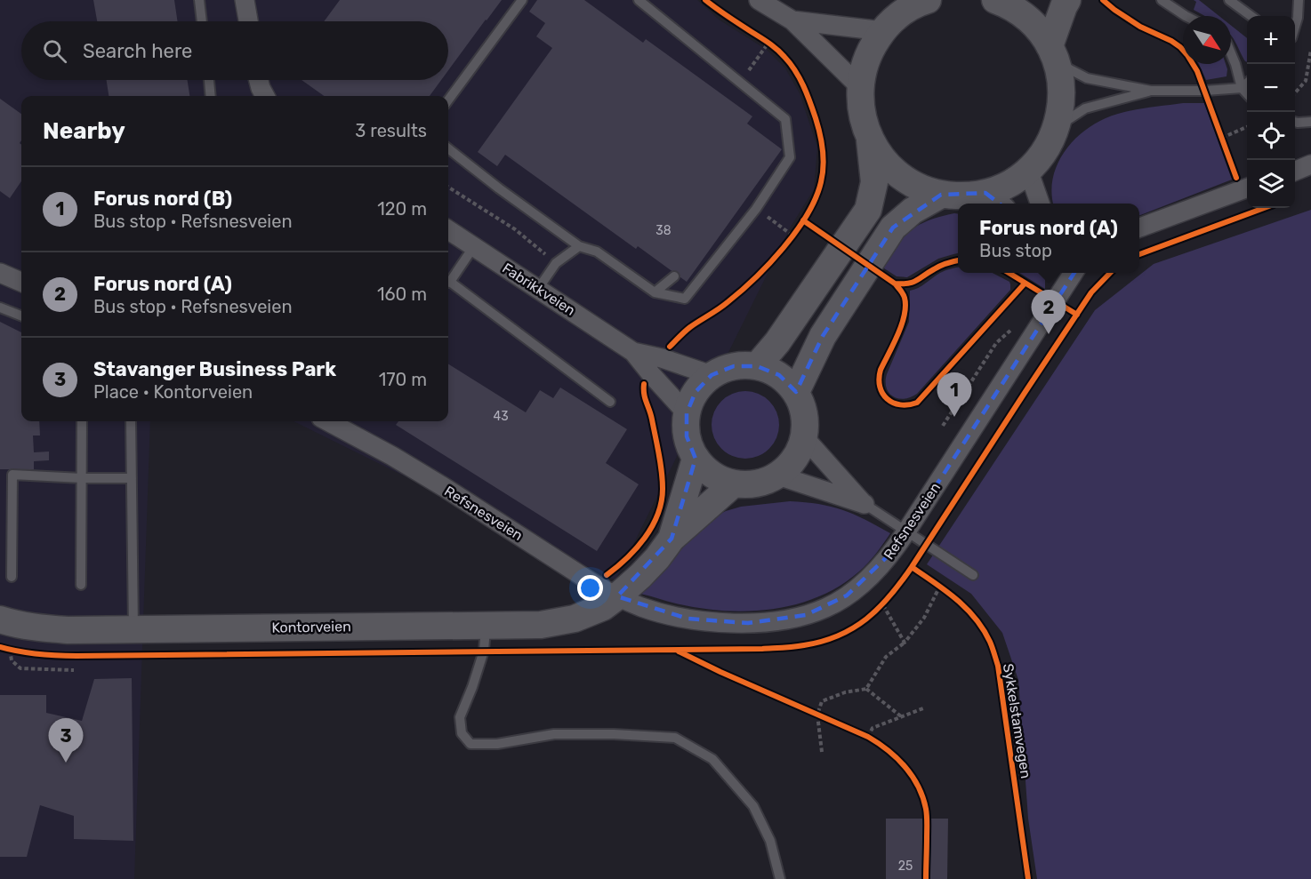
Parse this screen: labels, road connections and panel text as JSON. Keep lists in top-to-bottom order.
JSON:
{
  "streets": {
    "street": ["Fabrikkveien", "Refsnesveien", "Kontorveien"],
    "cycle path": ["Sykkelstamvegen"]
  },
  "crossings": [
    ["Refsnesveien", "Kontorveien"]
  ],
  "house_numbers": ["38", "43", "25"],
  "north": "bottom right",
  "page": {
    "map_buttons": ["+", "−"],
    "search": "Search here",
    "heading": ["Nearby", "3 results"],
    "list": [
      {
        "mark": "1",
        "name": "Forus nord (B)",
        "note": "Bus stop · Refsnesveien",
        "value": "120 m"
      },
      {
        "mark": "2",
        "name": "Forus nord (A)",
        "note": "Bus stop · Refsnesveien",
        "value": "160 m"
      },
      {
        "mark": "3",
        "name": "Stavanger Business Park",
        "note": "Place · Kontorveien",
        "value": "170 m"
      }
    ],
    "popup": ["Forus nord (A)", "Bus stop"],
    "pins": ["2", "1", "3"]
  }
}
